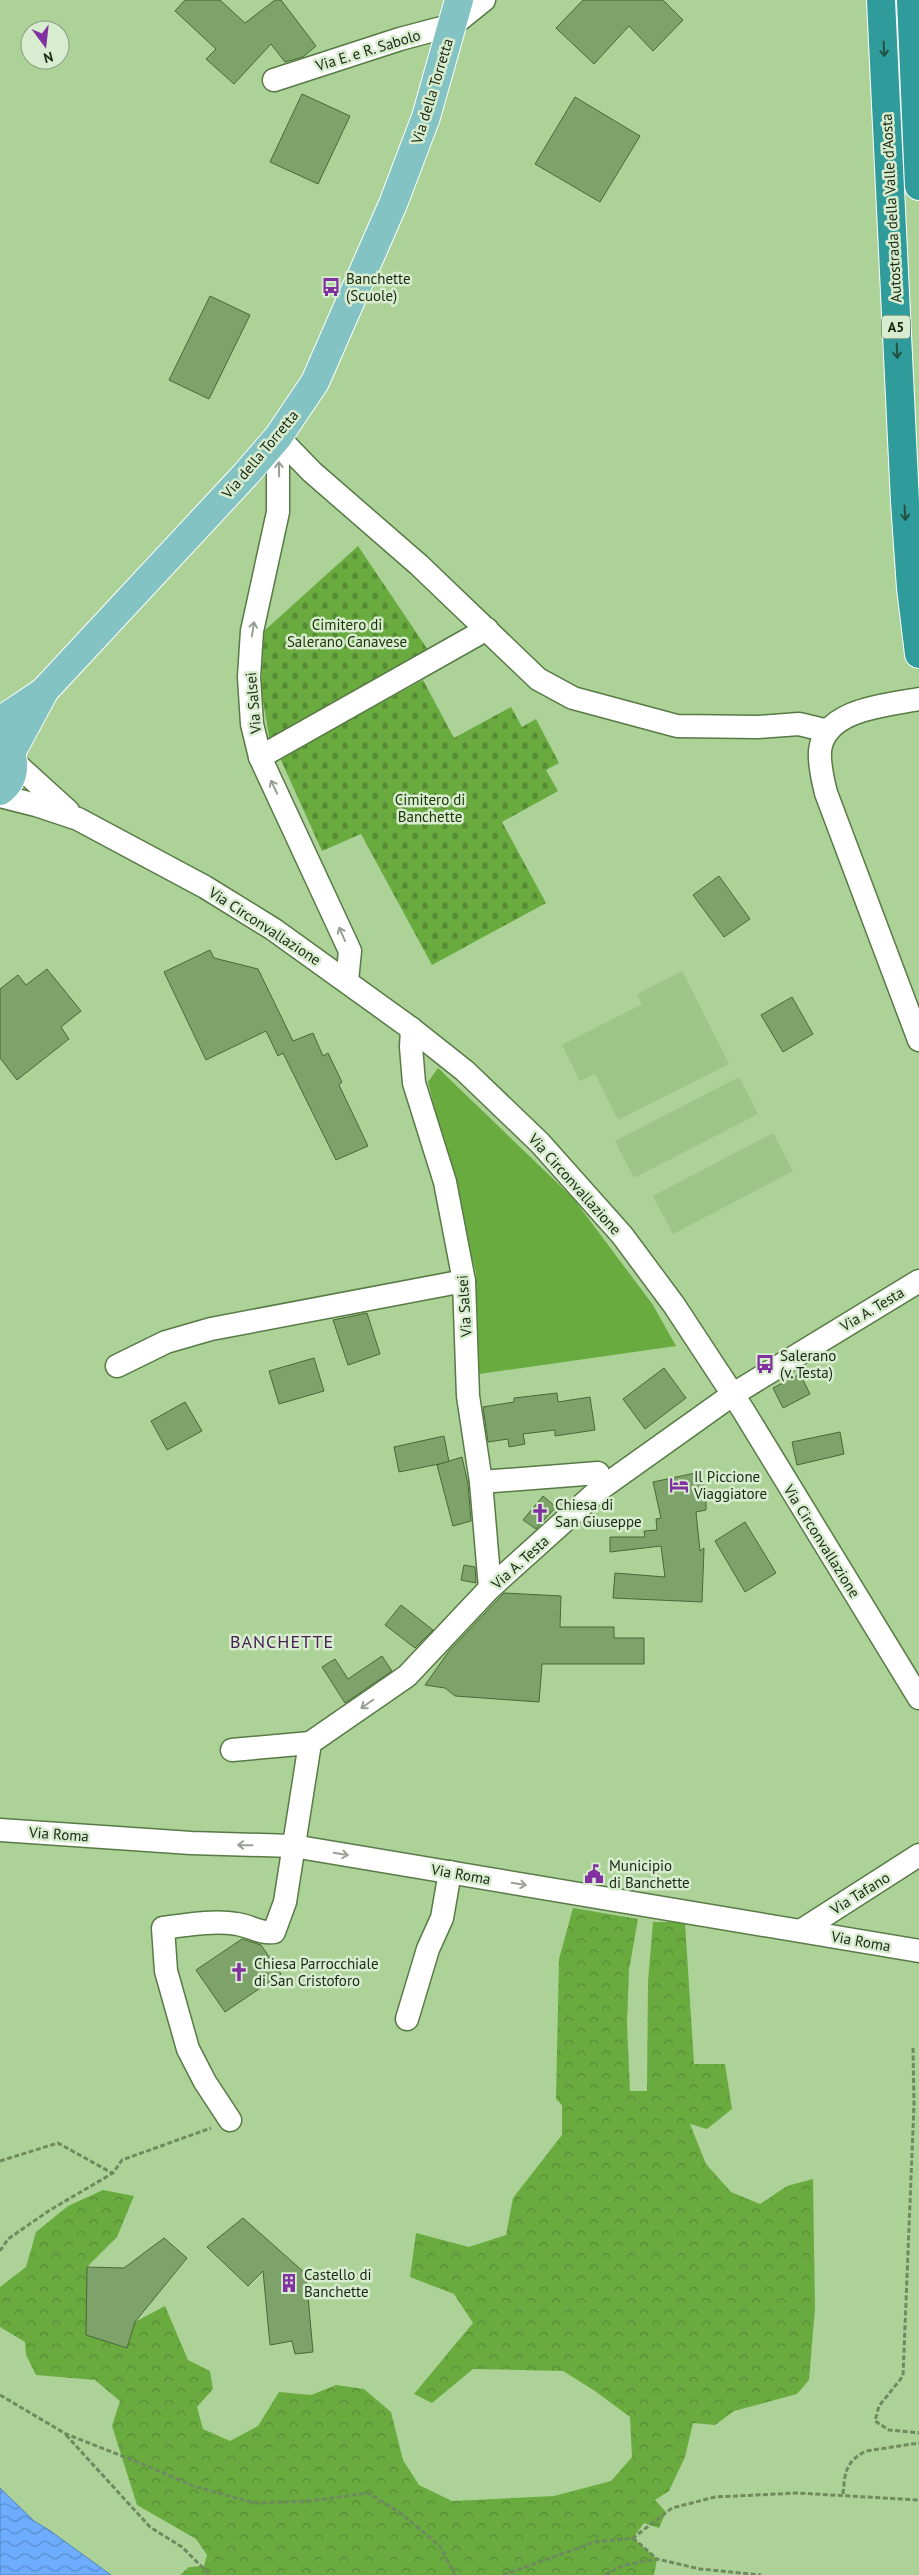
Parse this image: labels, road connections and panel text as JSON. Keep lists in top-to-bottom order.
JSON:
{
  "streets": {
    "highway": ["Autostrada della Valle d'Aosta", "A5"],
    "main road": ["Via della Torretta"],
    "street": [
      "Via E. e R. Sabolo",
      "Via Salsei",
      "Via Circonvallazione",
      "Via A. Testa",
      "Via Roma",
      "Via Tafano"
    ]
  },
  "crossings": [
    ["Via E. e R. Sabolo", "Via della Torretta"],
    ["Via della Torretta", "Via Salsei"],
    ["Via Salsei", "Via Circonvallazione"],
    ["Via Salsei", "Via A. Testa"],
    ["Via Circonvallazione", "Via A. Testa"],
    ["Via Roma", "Via Tafano"]
  ],
  "one_way": ["Autostrada della Valle d'Aosta", "Via Salsei"],
  "districts": ["BANCHETTE"],
  "parks": ["Cimitero di Salerano Canavese", "Cimitero di Banchette"],
  "places": {
    "bus stop": ["Banchette (Scuole)", "Salerano (v. Testa)"],
    "hotel": ["Il Piccione Viaggiatore"],
    "church": ["Chiesa di San Giuseppe", "Chiesa Parrocchiale di San Cristoforo"],
    "public building": ["Municipio di Banchette"],
    "building": ["Castello di Banchette"]
  },
  "north": "bottom"
}
